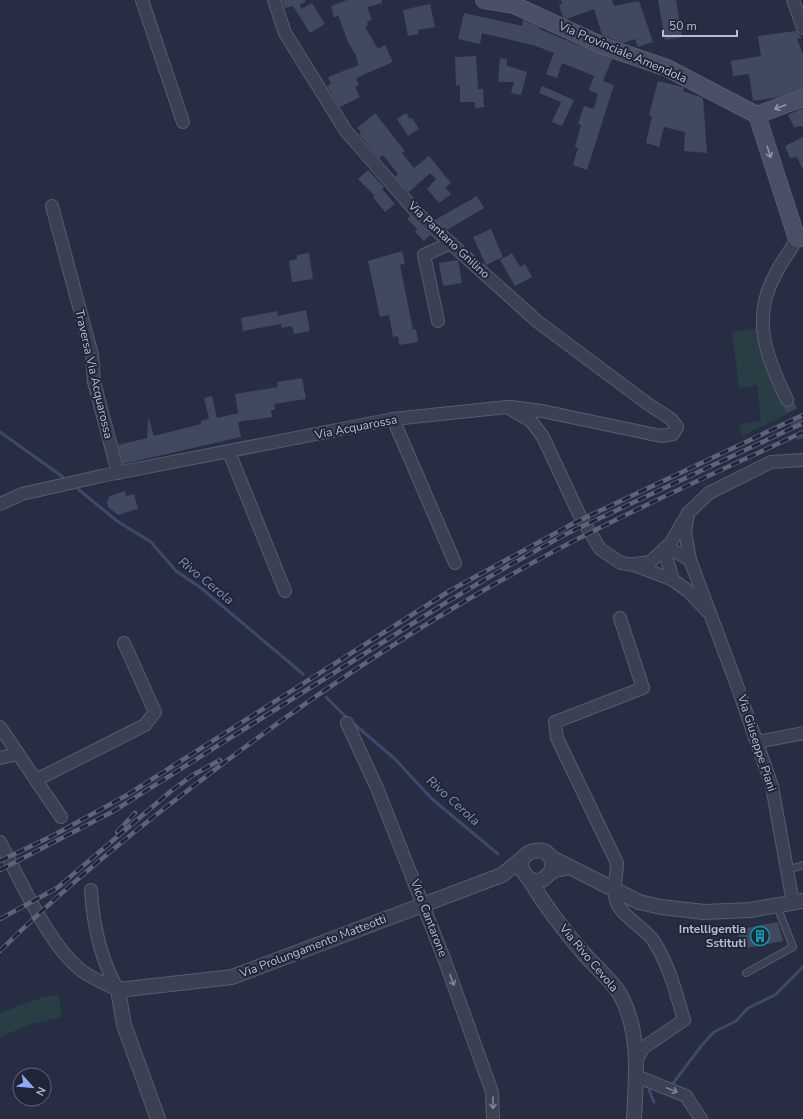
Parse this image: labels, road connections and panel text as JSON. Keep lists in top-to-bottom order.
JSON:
{
  "streets": {
    "main road": ["Via Provinciale Amendola"],
    "street": [
      "Via Pantano Gnilino",
      "Traversa Via Acquarossa",
      "Via Acquarossa",
      "Via Giuseppe Piani",
      "Vico Cantarone",
      "Via Prolungamento Matteotti",
      "Via Rivo Cevola"
    ]
  },
  "crossings": [
    ["Via Pantano Gnilino", "Via Acquarossa"],
    ["Traversa Via Acquarossa", "Via Acquarossa"],
    ["Via Giuseppe Piani", "Via Prolungamento Matteotti"],
    ["Vico Cantarone", "Via Prolungamento Matteotti"],
    ["Via Prolungamento Matteotti", "Via Rivo Cevola"]
  ],
  "one_way": ["Vico Cantarone"],
  "water": ["Rivo Cerola"],
  "places": {
    "building": ["Intelligentia Sstituti"]
  },
  "scale_bar": "50 m",
  "north": "bottom right"
}
